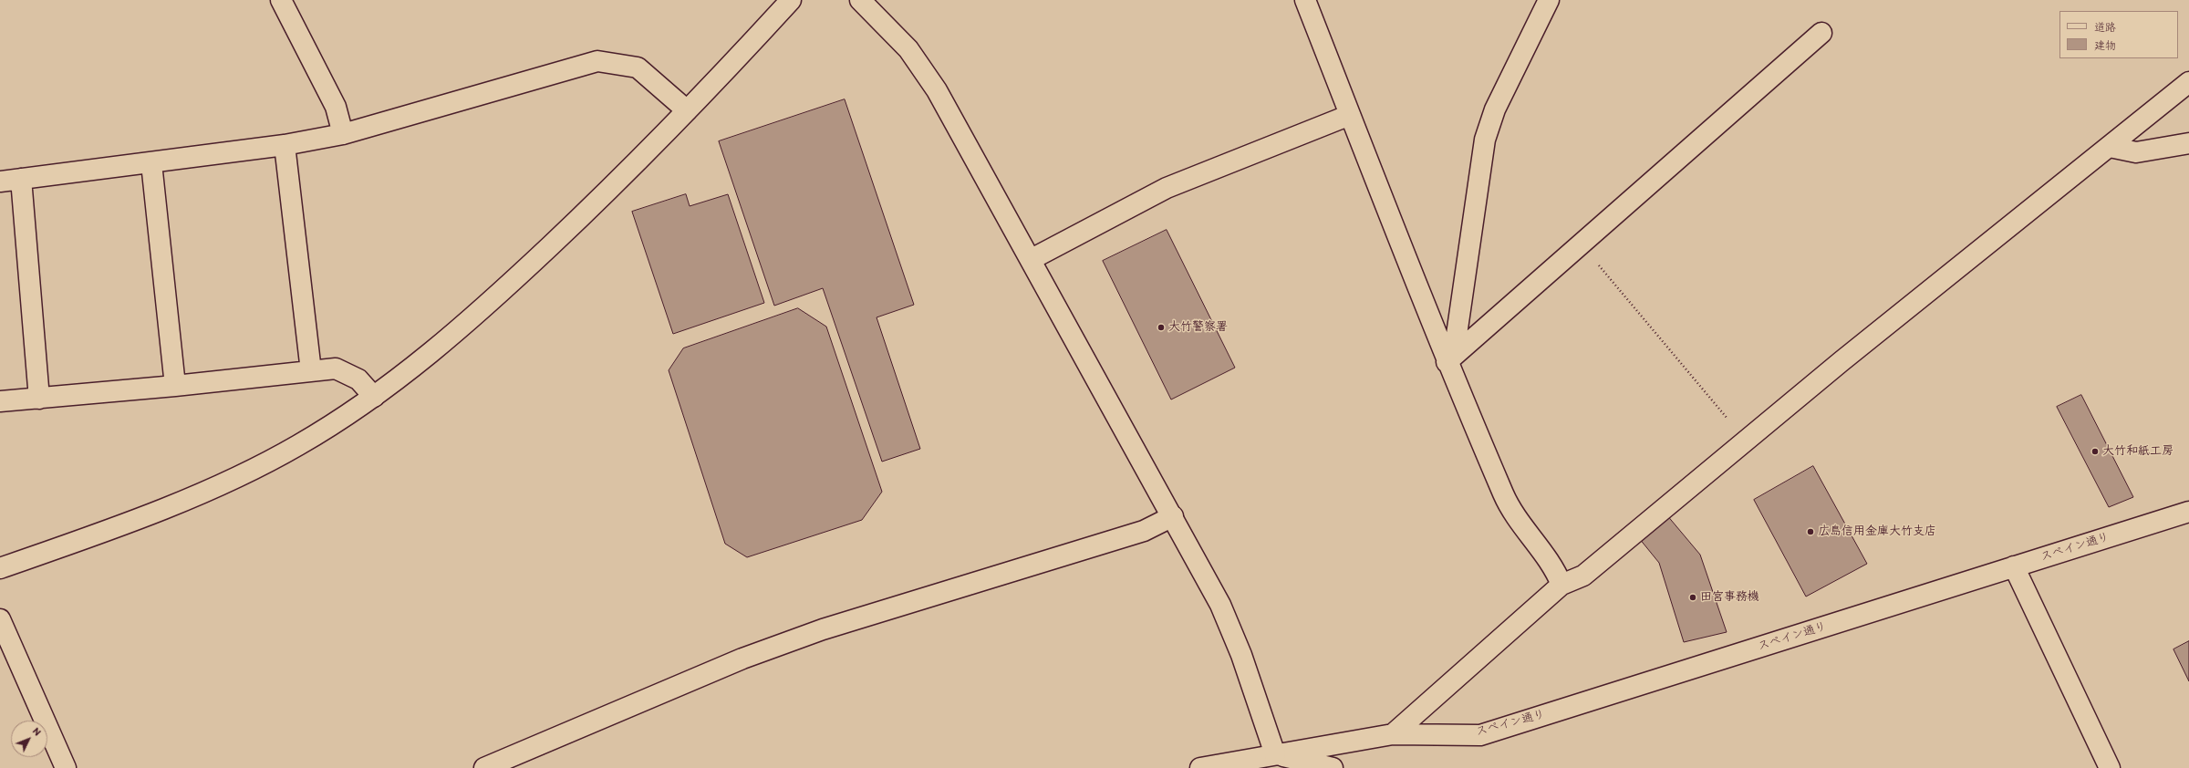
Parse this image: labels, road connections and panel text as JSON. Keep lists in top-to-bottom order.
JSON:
{
  "streets": {
    "street": ["スペイン通り"]
  },
  "places": [
    "大竹警察署",
    "大竹和紙工房",
    "広島信用金庫大竹支店",
    "田宮事務機"
  ],
  "legend": ["道路", "建物"],
  "north": "top right"
}
